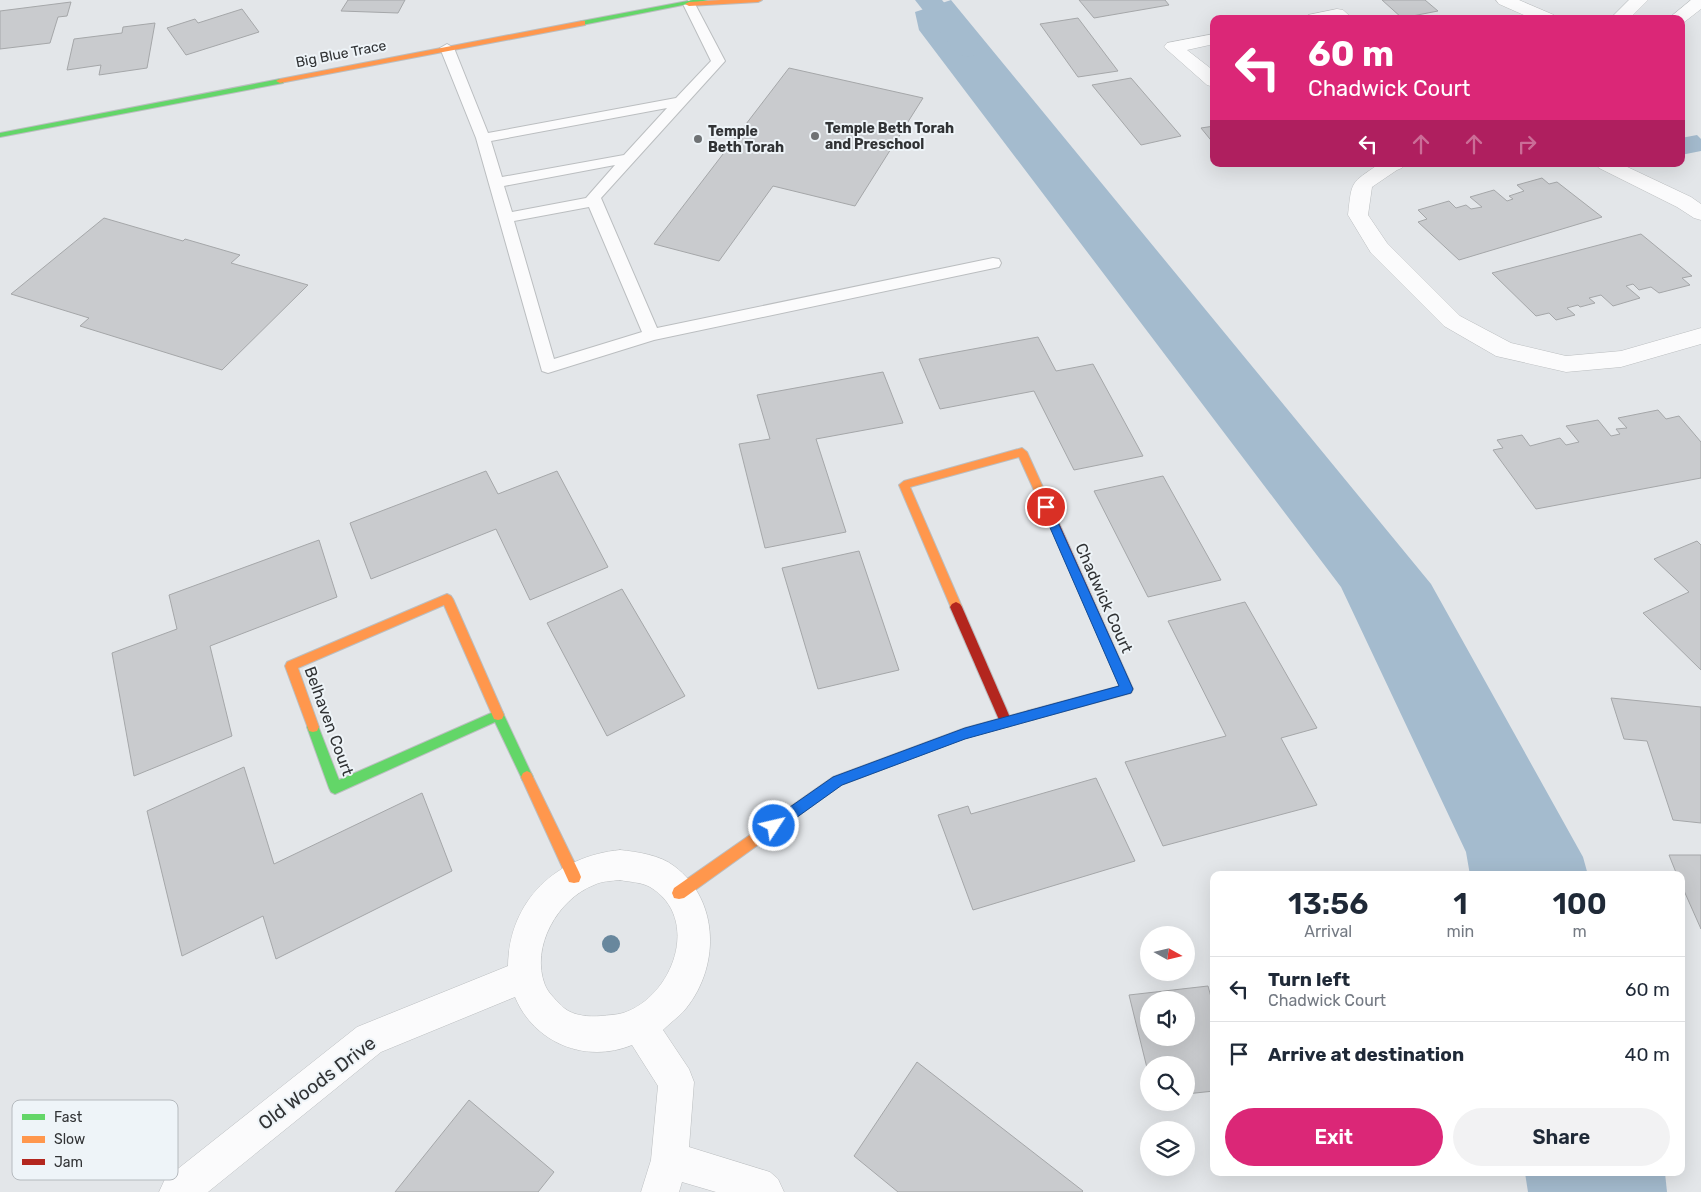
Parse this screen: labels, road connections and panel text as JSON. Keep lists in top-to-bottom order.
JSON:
{
  "streets": {
    "street": [
      "Big Blue Trace",
      "Chadwick Court",
      "Belhaven Court",
      "Old Woods Drive"
    ]
  },
  "crossings": [
    ["Chadwick Court", "Belhaven Court"],
    ["Chadwick Court", "Old Woods Drive"],
    ["Belhaven Court", "Old Woods Drive"]
  ],
  "places": ["Temple Beth Torah and Preschool", "Temple Beth Torah"],
  "legend": ["Fast", "Slow", "Jam"],
  "north": "right",
  "page": {
    "turn": ["60 m", "Chadwick Court"],
    "eta": [
      "13:56",
      "Arrival",
      "1",
      "min",
      "100",
      "m"
    ],
    "list": [
      {
        "name": "Turn left",
        "note": "Chadwick Court",
        "value": "60 m"
      },
      {
        "name": "Arrive at destination",
        "value": "40 m"
      }
    ],
    "buttons": ["Exit", "Share"]
  }
}
